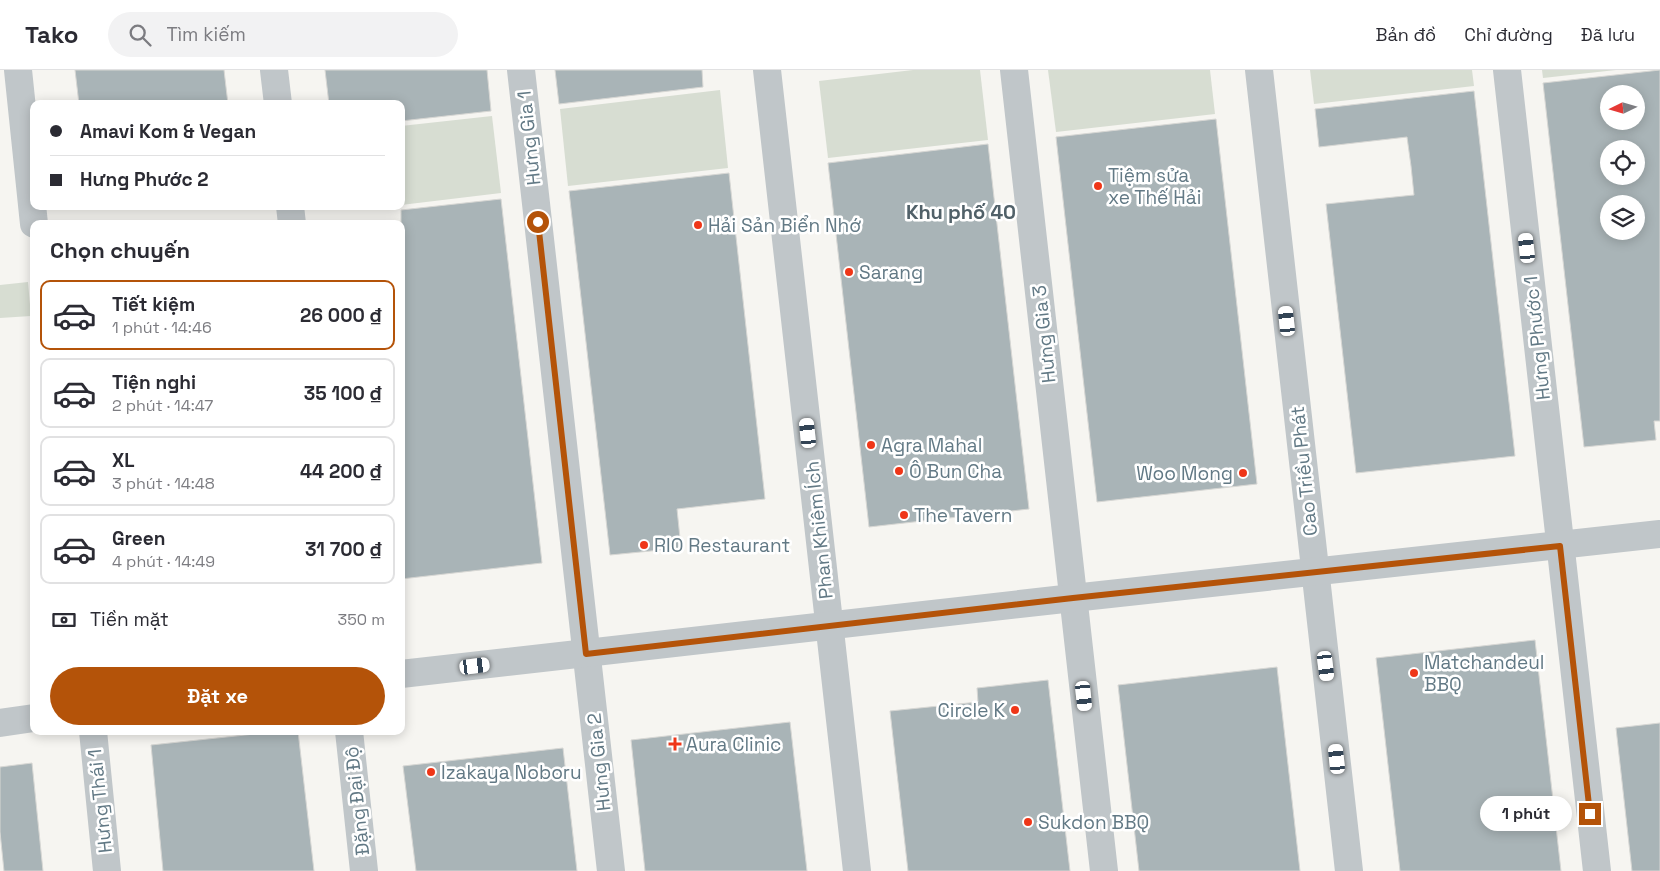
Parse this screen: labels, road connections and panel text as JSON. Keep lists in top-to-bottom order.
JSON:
{
  "streets": {
    "street": [
      "Hưng Gia 1",
      "Hưng Gia 3",
      "Hưng Phước 1",
      "Cao Triều Phát",
      "Phan Khiêm Ích",
      "Hưng Gia 2",
      "Hưng Thái 1",
      "Đặng Đại Độ"
    ]
  },
  "crossings": [
    ["Hưng Gia 1", "Hưng Gia 2"]
  ],
  "districts": ["Khu phố 40"],
  "places": {
    "other": [
      "Tiệm sửa xe Thế Hải",
      "Hải Sản Biển Nhớ",
      "Sarang",
      "Agra Mahal",
      "Ô Bun Cha",
      "Woo Mong",
      "The Tavern",
      "RIO Restaurant",
      "Matchandeul BBQ",
      "Circle K",
      "Izakaya Noboru",
      "Sukdon BBQ"
    ],
    "health": ["Aura Clinic"]
  },
  "north": "left",
  "page": {
    "header": "Tako",
    "search": "Tìm kiếm",
    "nav": ["Bản đồ", "Chỉ đường", "Đã lưu"],
    "banner": ["Amavi Kom & Vegan", "Hưng Phước 2"],
    "heading": "Chọn chuyến",
    "list": [
      {
        "name": "Tiết kiệm",
        "note": "1 phút · 14:46",
        "value": "26 000 ₫"
      },
      {
        "name": "Tiện nghi",
        "note": "2 phút · 14:47",
        "value": "35 100 ₫"
      },
      {
        "name": "XL",
        "note": "3 phút · 14:48",
        "value": "44 200 ₫"
      },
      {
        "name": "Green",
        "note": "4 phút · 14:49",
        "value": "31 700 ₫"
      }
    ],
    "pay": ["Tiền mặt", "350 m"],
    "buttons": "Đặt xe",
    "bubble": "1 phút"
  }
}
